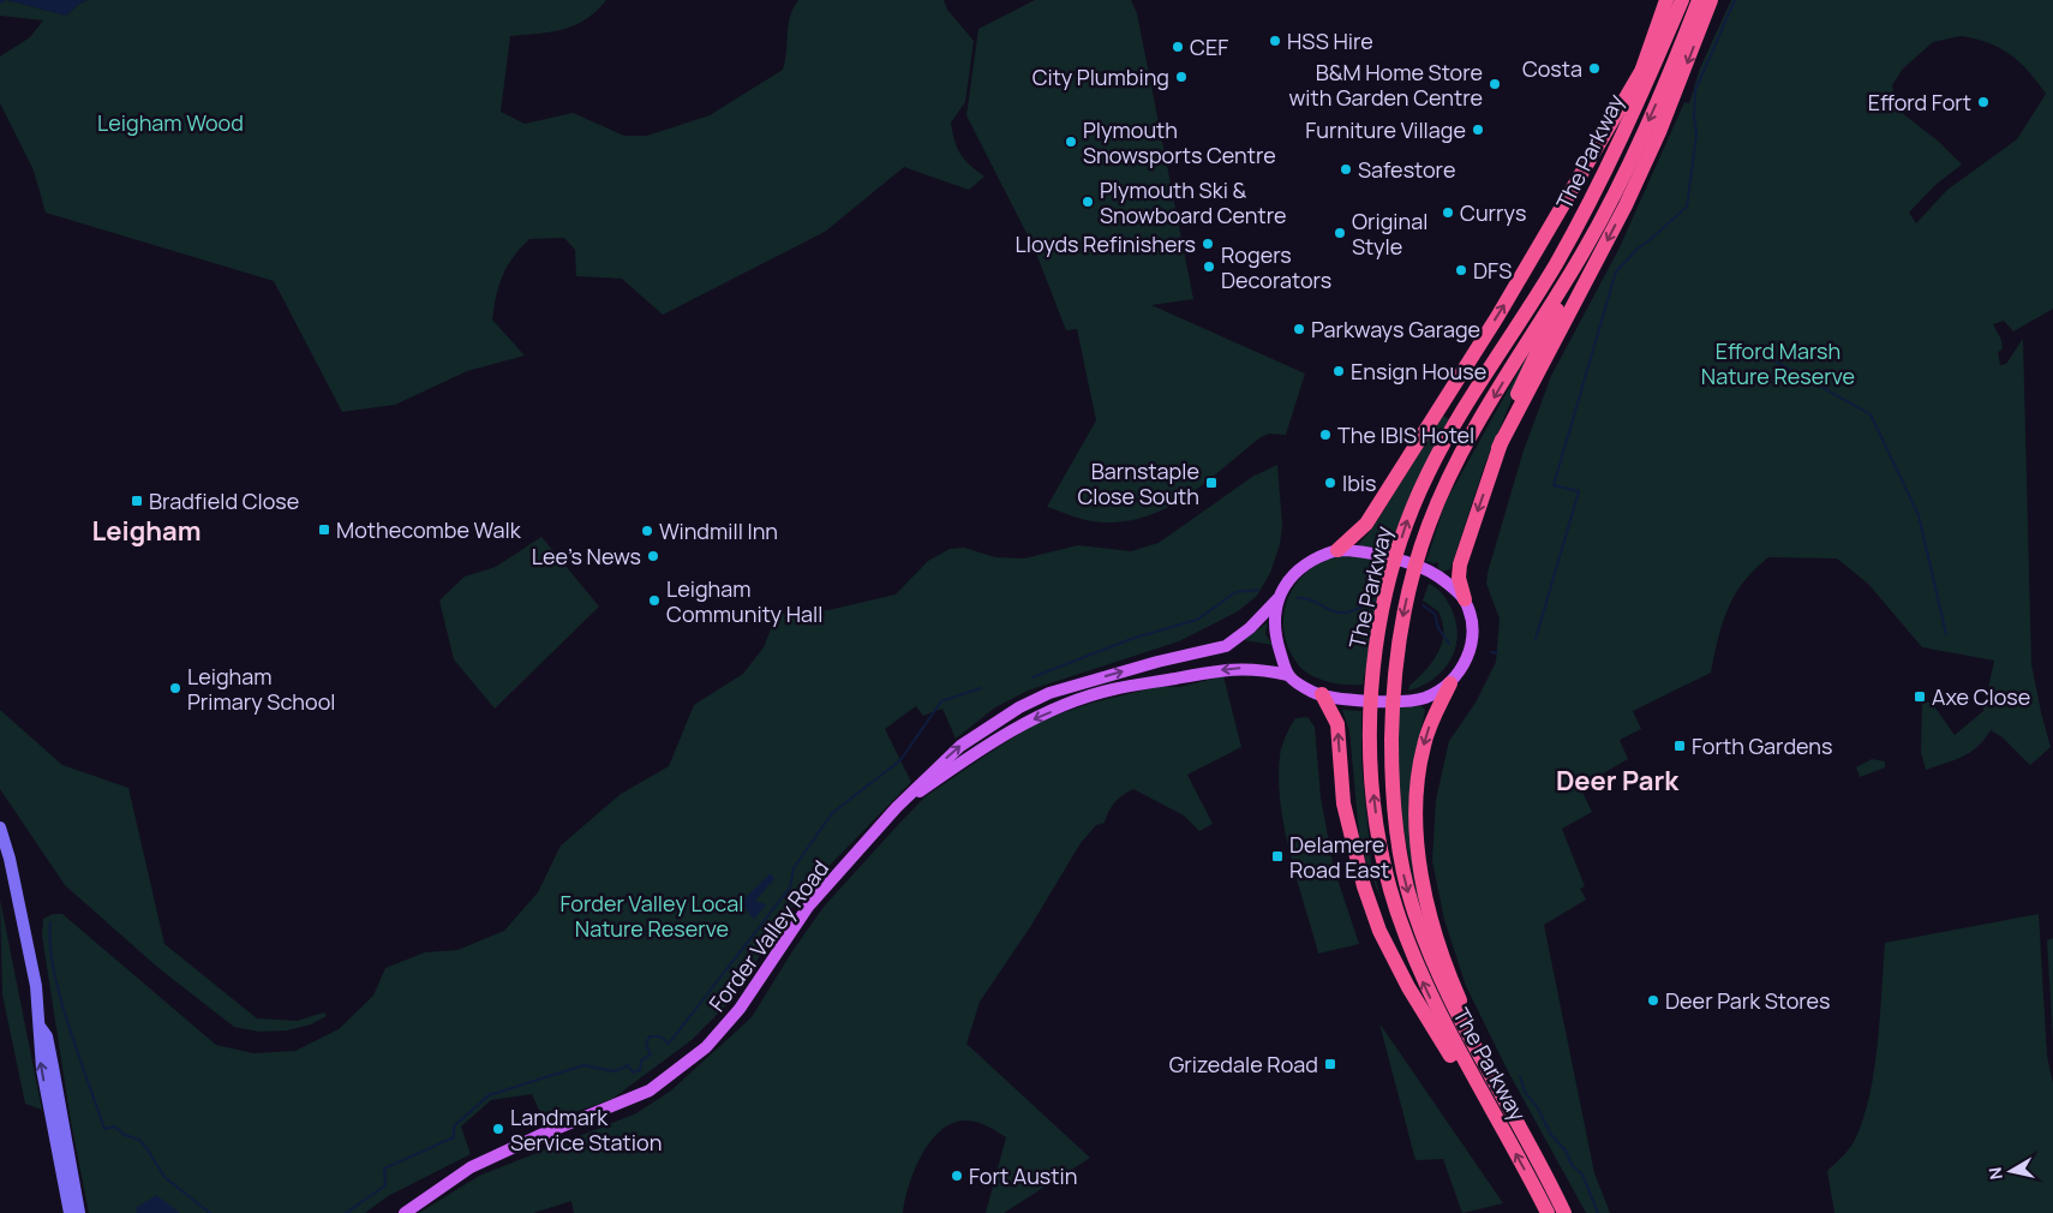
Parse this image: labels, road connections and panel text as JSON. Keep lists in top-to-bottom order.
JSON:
{
  "streets": {
    "highway": ["The Parkway"],
    "main road": ["Forder Valley Road"]
  },
  "districts": ["Leigham", "Deer Park"],
  "parks": ["Leigham Wood", "Efford Marsh Nature Reserve", "Forder Valley Local Nature Reserve"],
  "places": {
    "other": [
      "HSS Hire",
      "CEF",
      "Costa",
      "City Plumbing",
      "B&M Home Store with Garden Centre",
      "Efford Fort",
      "Furniture Village",
      "Plymouth Snowsports Centre",
      "Safestore",
      "Plymouth Ski & Snowboard Centre",
      "Currys",
      "Original Style",
      "Lloyds Refinishers",
      "Rogers Decorators",
      "DFS",
      "Parkways Garage",
      "Ensign House",
      "The IBIS Hotel",
      "Ibis",
      "Windmill Inn",
      "Lee's News",
      "Leigham Community Hall",
      "Leigham Primary School",
      "Deer Park Stores",
      "Landmark Service Station",
      "Fort Austin"
    ],
    "transit": [
      "Barnstaple Close South",
      "Bradfield Close",
      "Mothecombe Walk",
      "Axe Close",
      "Forth Gardens",
      "Delamere Road East",
      "Grizedale Road"
    ]
  },
  "north": "left"
}
